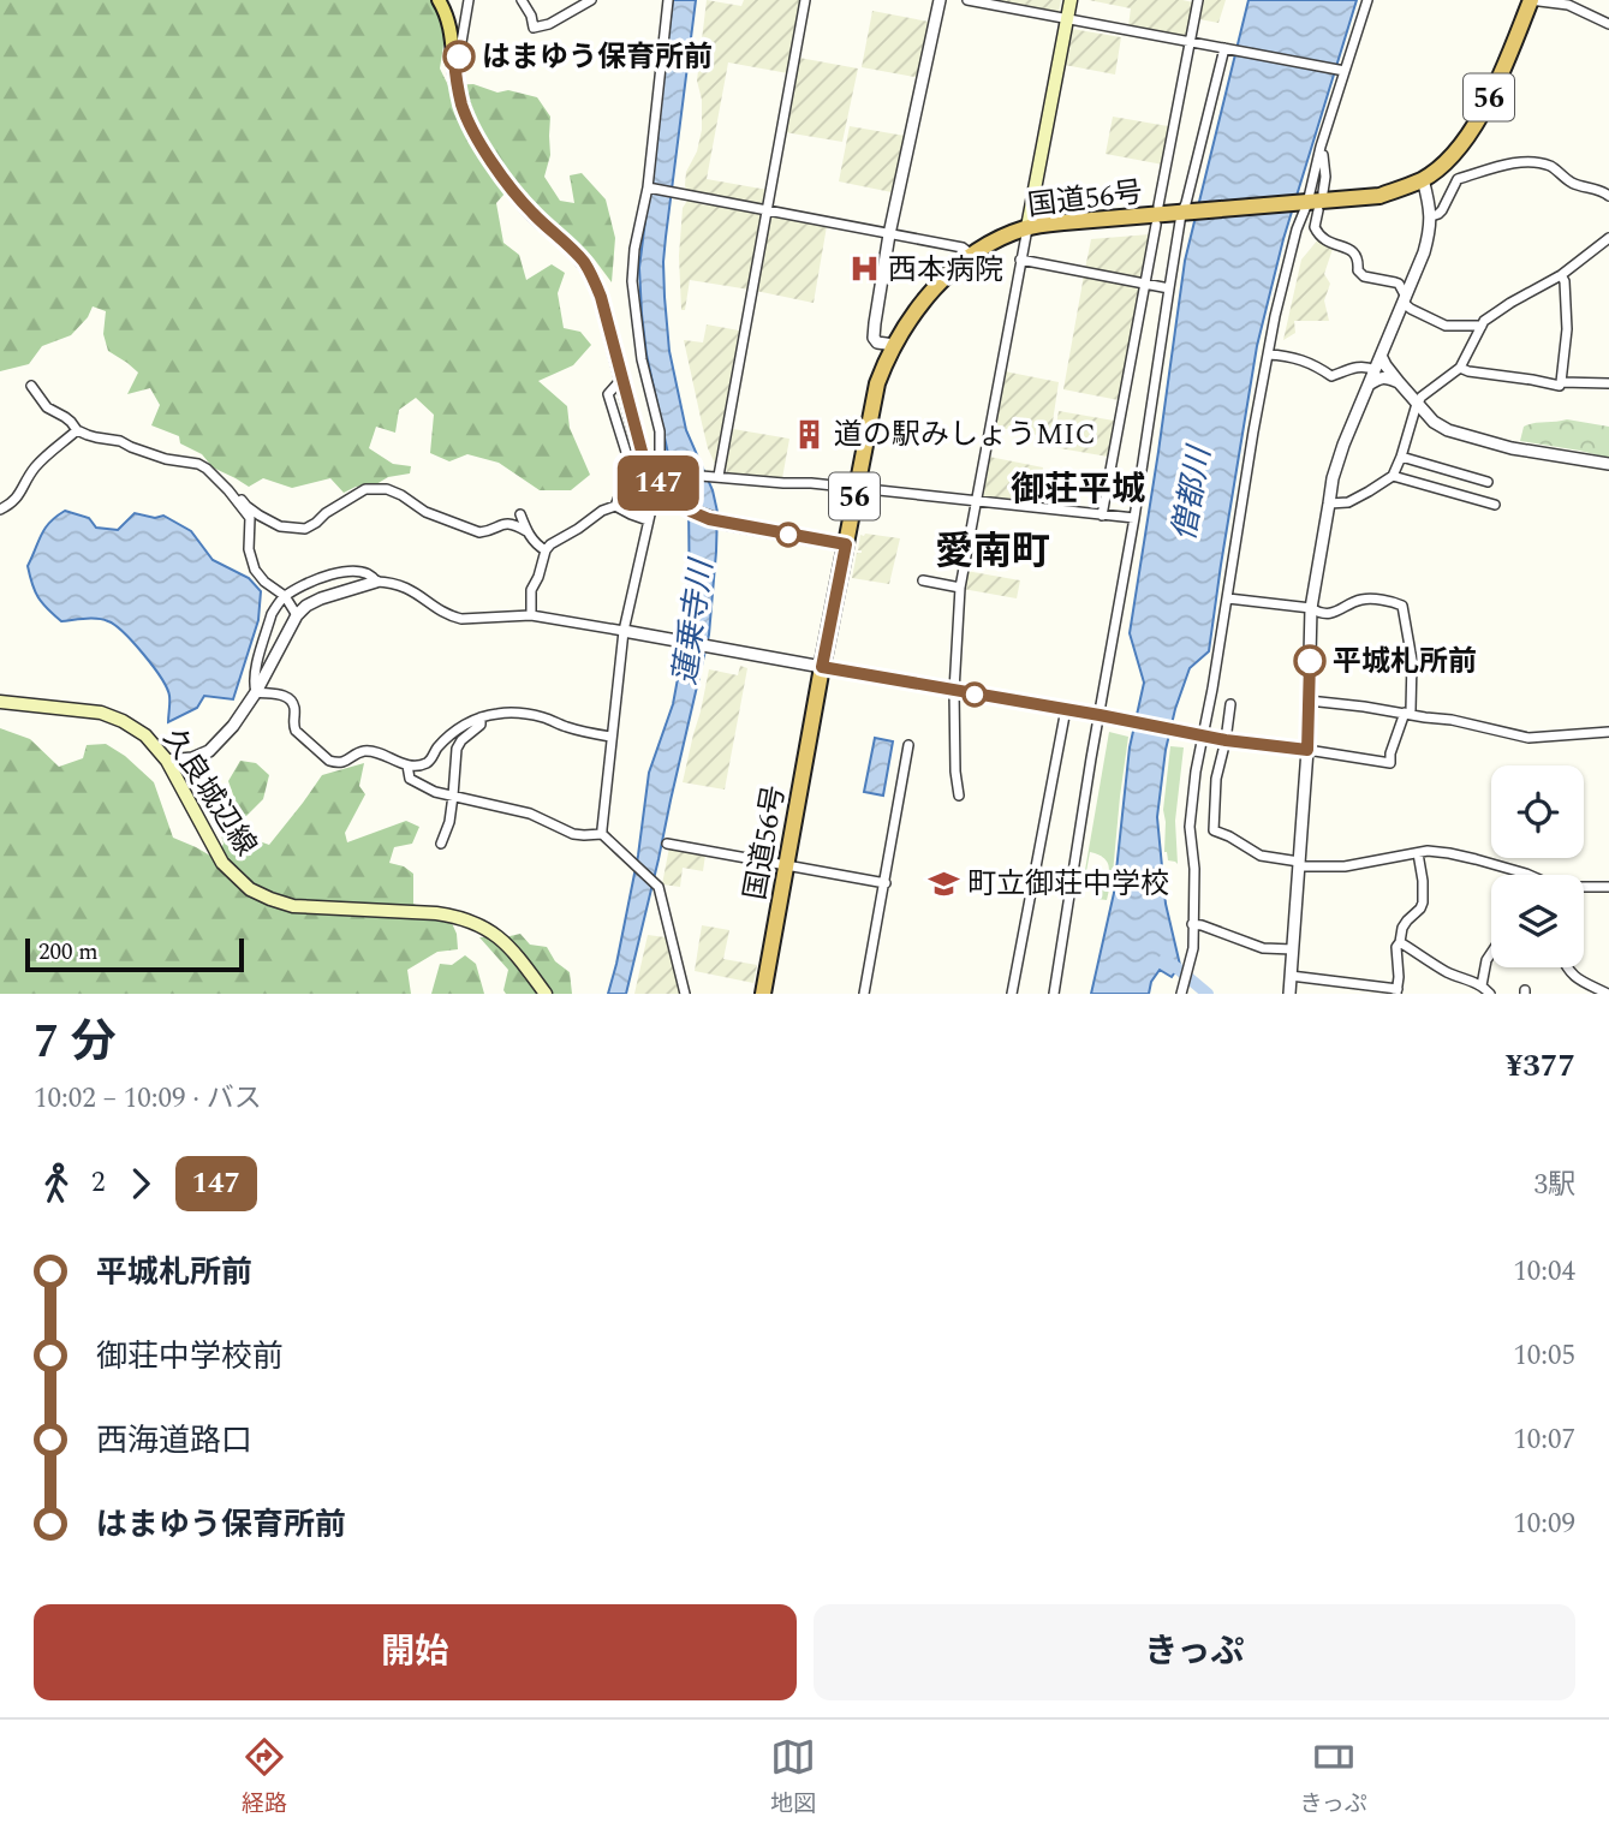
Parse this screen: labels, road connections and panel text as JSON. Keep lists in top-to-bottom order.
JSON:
{
  "streets": {
    "highway": ["56", "国道56号"],
    "main road": ["久良城辺線"]
  },
  "districts": ["御荘平城", "愛南町"],
  "water": ["僧都川", "蓮乗寺川"],
  "places": {
    "other": ["はまゆう保育所前", "平城札所前"],
    "hospital": ["西本病院"],
    "building": ["道の駅みしょうMIC"],
    "school or university": ["町立御荘中学校"]
  },
  "lines": ["bus line 147"],
  "scale_bar": "200 m",
  "page": {
    "on_map": "147",
    "scale": "200 m",
    "heading": ["7 分", "10:02 – 10:09 · バス", "¥377"],
    "legs": ["2", "147", "3駅"],
    "list": [
      {
        "name": "平城札所前",
        "value": "10:04"
      },
      {
        "name": "御荘中学校前",
        "value": "10:05"
      },
      {
        "name": "西海道路口",
        "value": "10:07"
      },
      {
        "name": "はまゆう保育所前",
        "value": "10:09"
      }
    ],
    "buttons": ["開始", "きっぷ"],
    "tabs": ["経路", "地図", "きっぷ"]
  }
}
